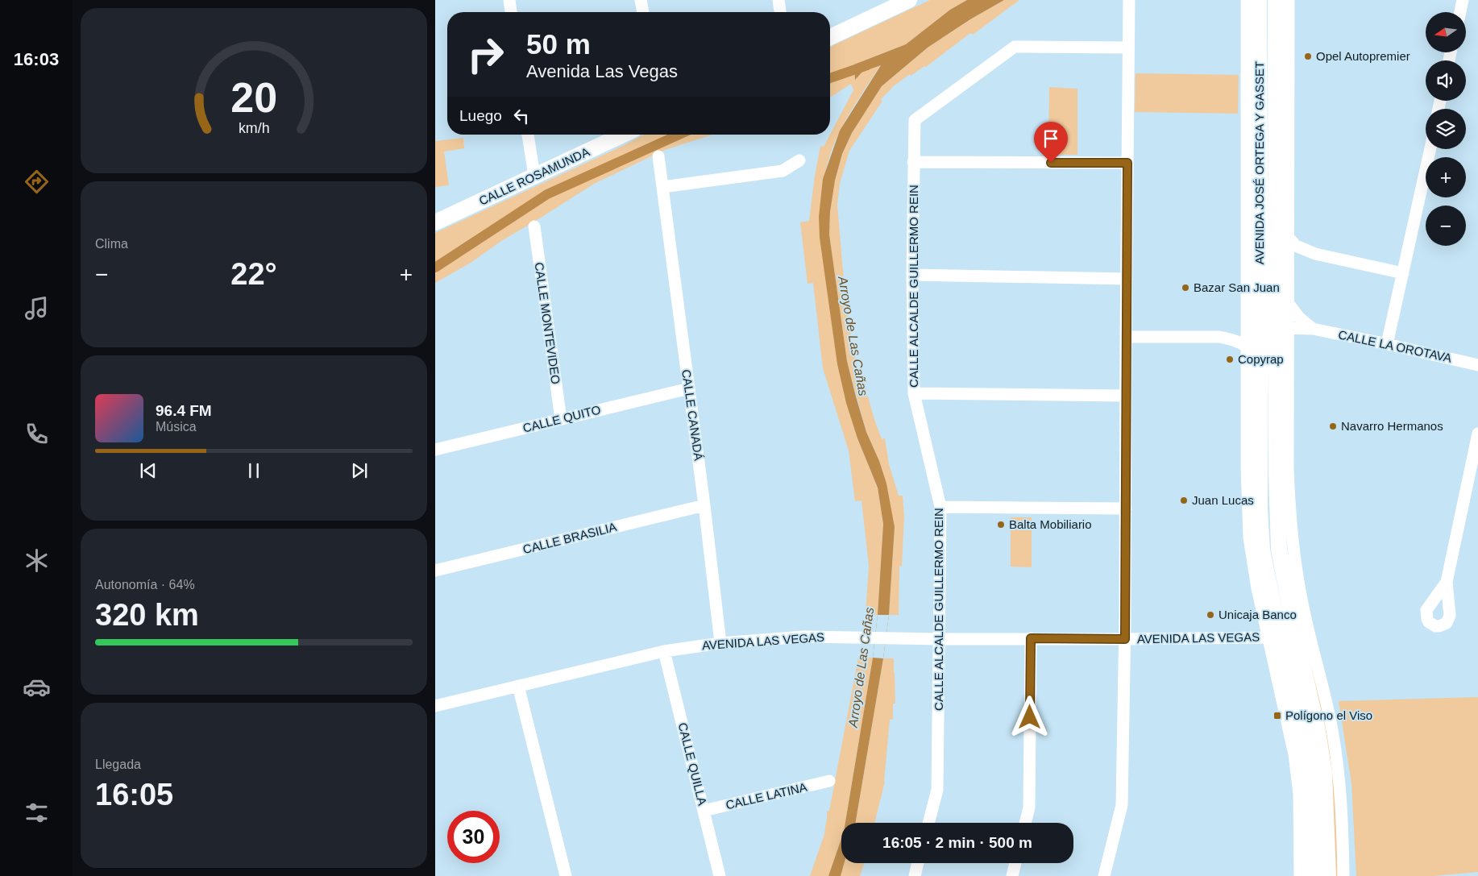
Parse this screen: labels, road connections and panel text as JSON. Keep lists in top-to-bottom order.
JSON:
{
  "streets": {
    "main road": ["AVENIDA JOSÉ ORTEGA Y GASSET", "CALLE ROSAMUNDA"],
    "street": [
      "CALLE ALCALDE GUILLERMO REIN",
      "CALLE MONTEVIDEO",
      "CALLE LA OROTAVA",
      "CALLE CANADÁ",
      "CALLE QUITO",
      "CALLE BRASILIA",
      "AVENIDA LAS VEGAS",
      "CALLE QUILLA",
      "CALLE LATINA"
    ]
  },
  "crossings": [
    ["AVENIDA JOSÉ ORTEGA Y GASSET", "CALLE LA OROTAVA"],
    ["AVENIDA JOSÉ ORTEGA Y GASSET", "AVENIDA LAS VEGAS"],
    ["CALLE ALCALDE GUILLERMO REIN", "AVENIDA LAS VEGAS"],
    ["CALLE MONTEVIDEO", "CALLE QUITO"],
    ["CALLE CANADÁ", "CALLE QUITO"],
    ["CALLE CANADÁ", "CALLE BRASILIA"],
    ["CALLE CANADÁ", "AVENIDA LAS VEGAS"],
    ["AVENIDA LAS VEGAS", "CALLE QUILLA"],
    ["CALLE QUILLA", "CALLE LATINA"]
  ],
  "water": ["Arroyo de Las Cañas"],
  "places": {
    "other": [
      "Opel Autopremier",
      "Bazar San Juan",
      "Copyrap",
      "Navarro Hermanos",
      "Juan Lucas",
      "Balta Mobiliario",
      "Unicaja Banco"
    ],
    "transit": ["Polígono el Viso"]
  },
  "north": "left",
  "page": {
    "tabs": "16:03",
    "map_buttons": ["+", "−"],
    "turn": ["50 m", "Avenida Las Vegas"],
    "then": "Luego",
    "tile": [
      "Clima",
      ["Autonomía · 64%", "320 km"],
      ["Llegada", "16:05"]
    ],
    "heat": ["−", "22°", "+"],
    "song": ["96.4 FM", "Música"],
    "limit": "30",
    "trip": "16:05 · 2 min · 500 m",
    "gauge": ["20", "km/h"]
  }
}
